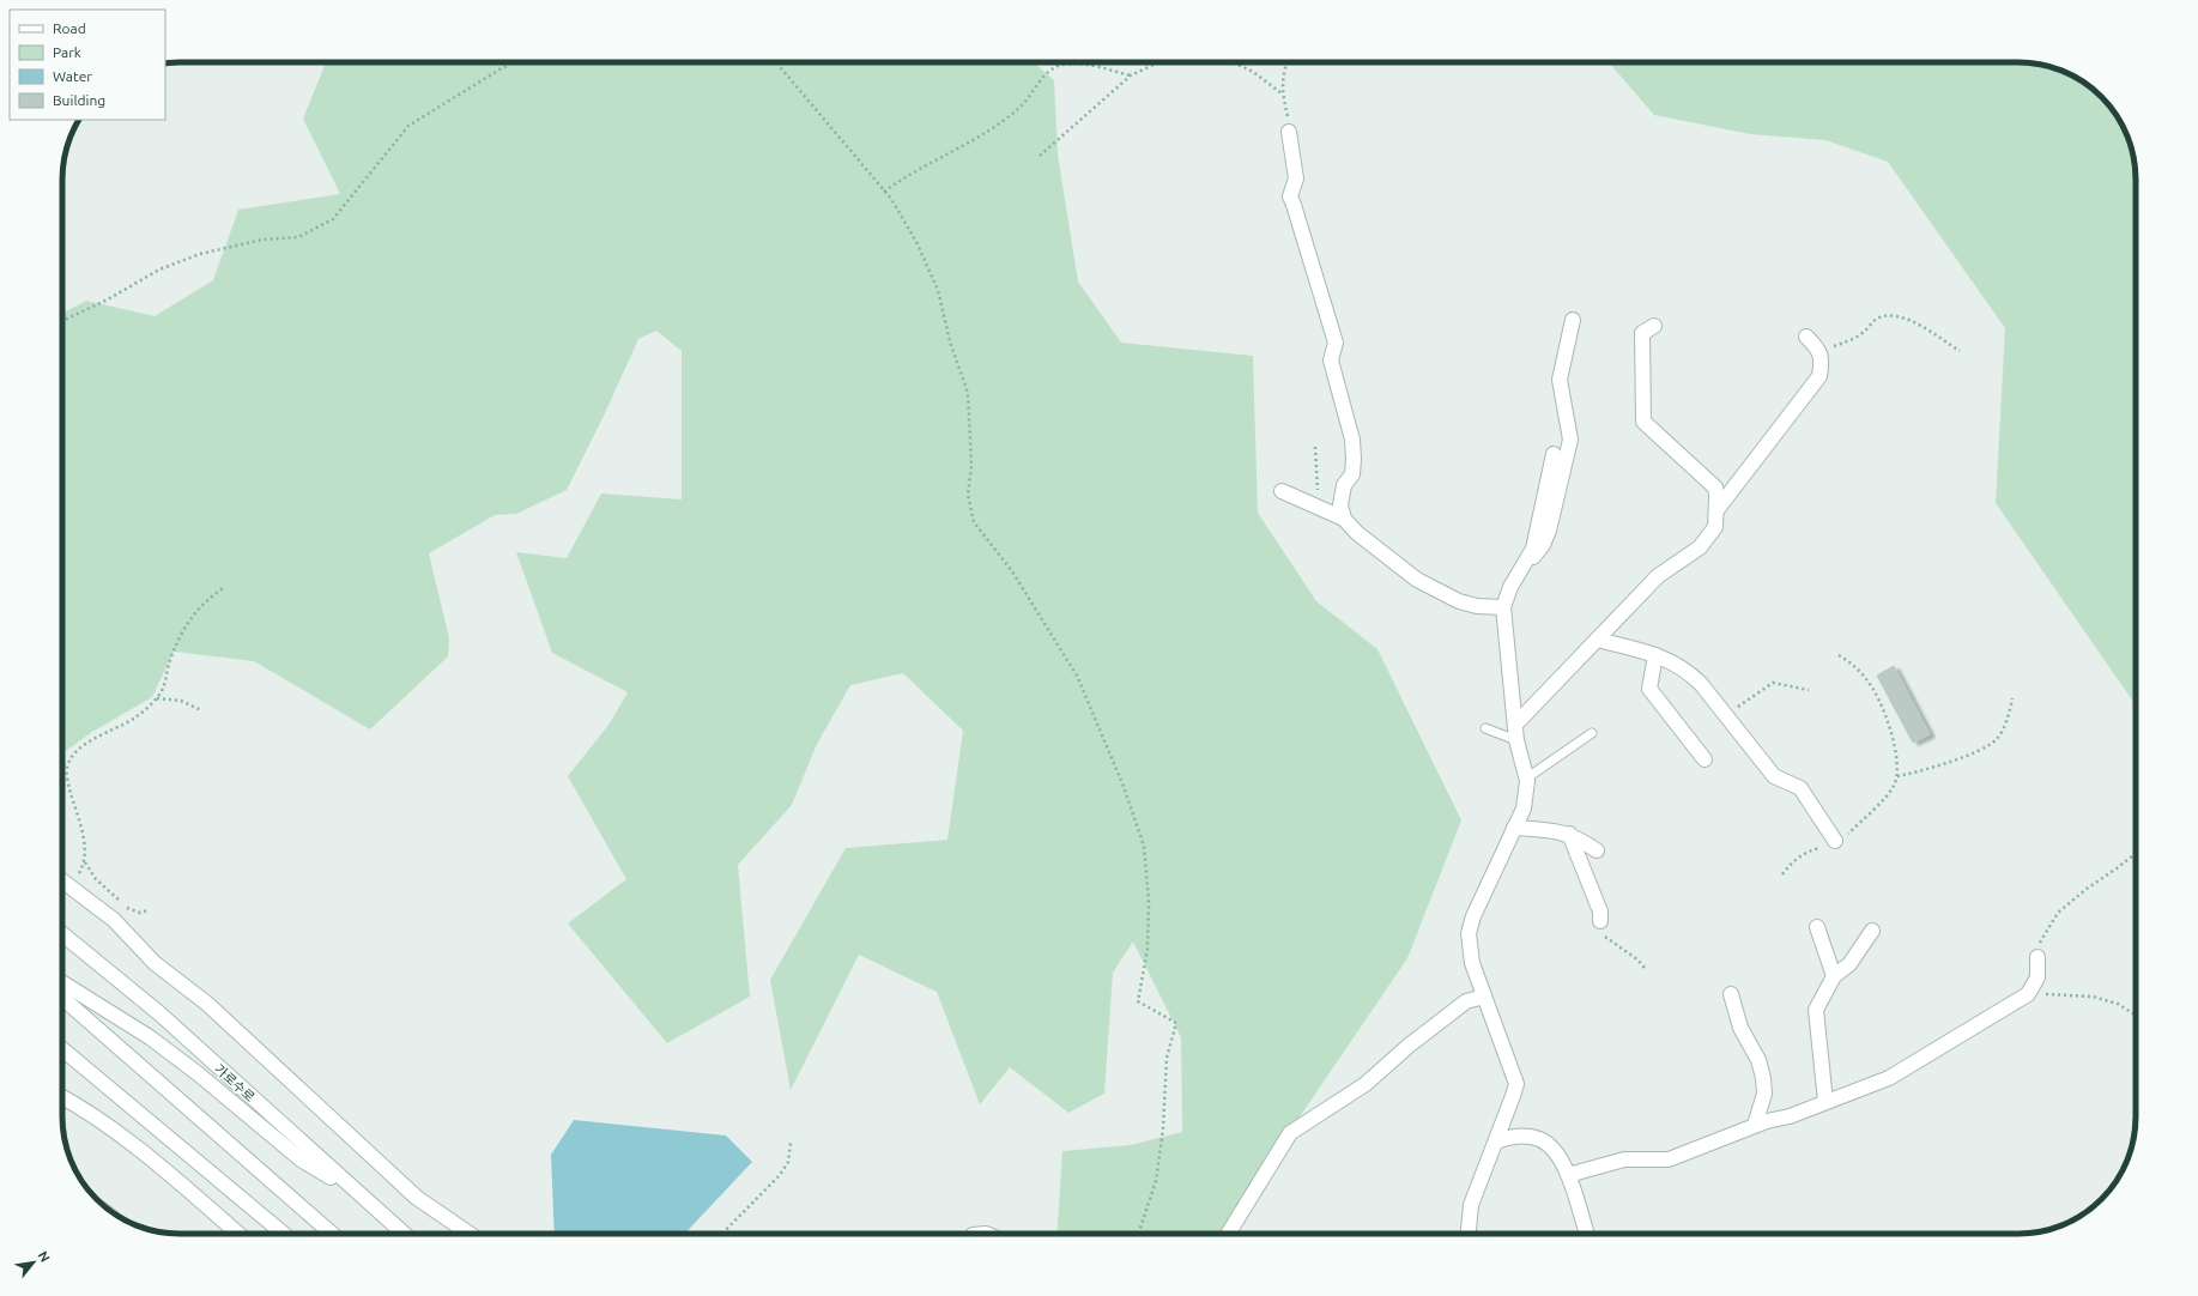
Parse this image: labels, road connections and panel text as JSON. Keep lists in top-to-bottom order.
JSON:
{
  "streets": {
    "street": ["가로수로"]
  },
  "legend": [
    "Road",
    "Park",
    "Water",
    "Building"
  ],
  "north": "top right"
}
